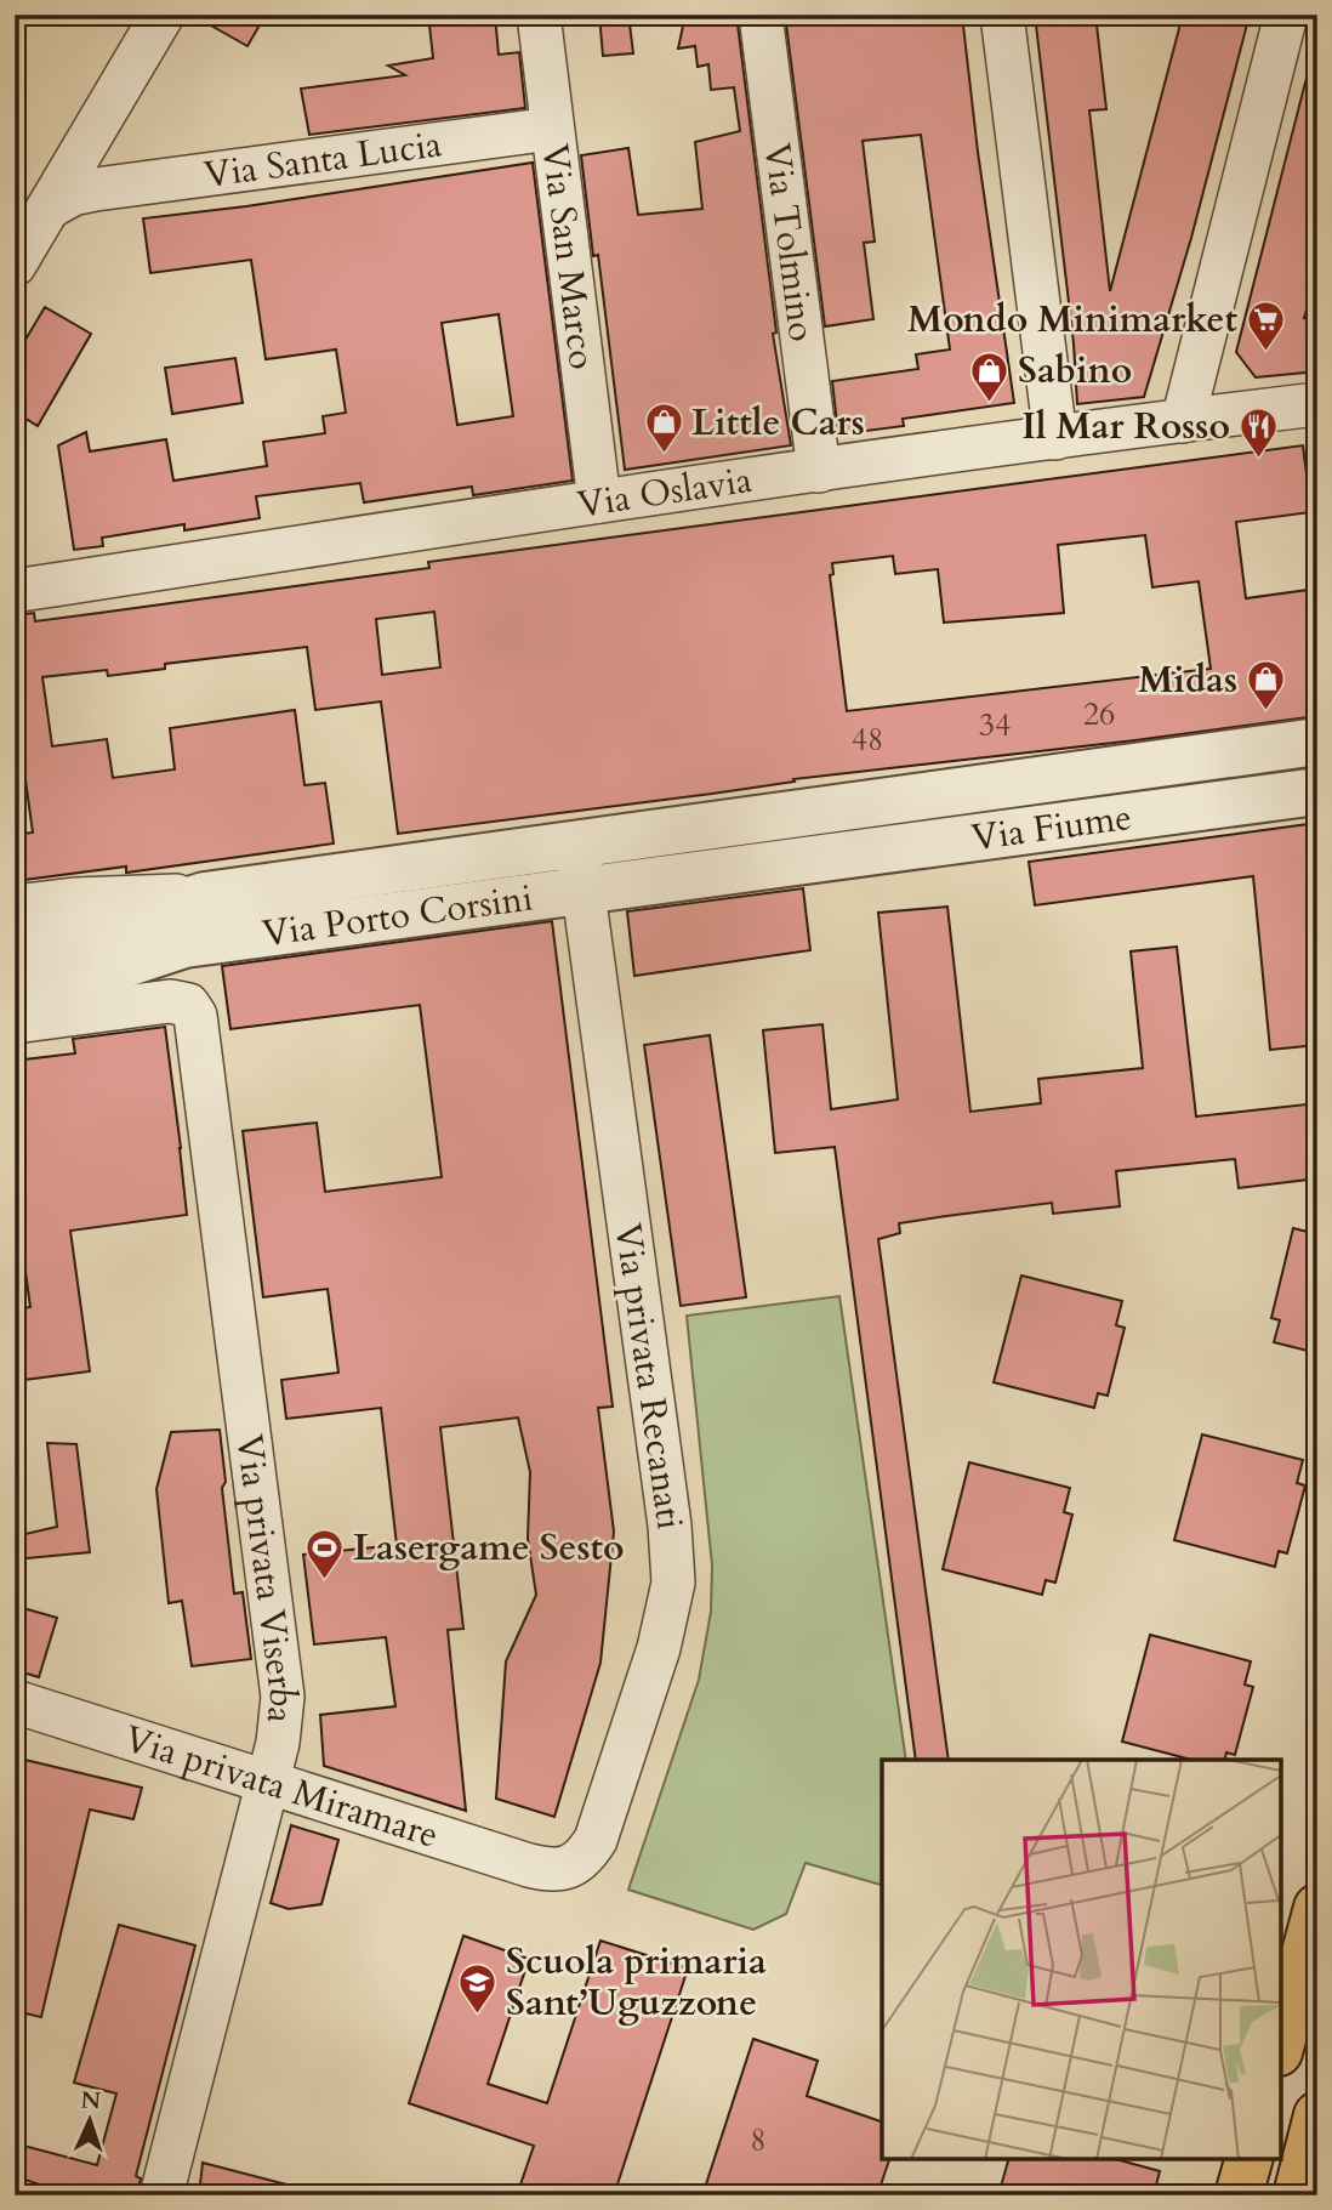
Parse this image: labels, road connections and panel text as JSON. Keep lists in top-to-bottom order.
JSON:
{
  "streets": {
    "street": [
      "Via Santa Lucia",
      "Via Tolmino",
      "Via San Marco",
      "Via Oslavia",
      "Via Fiume",
      "Via Porto Corsini",
      "Via privata Recanati",
      "Via privata Viserba",
      "Via privata Miramare"
    ]
  },
  "crossings": [
    ["Via Santa Lucia", "Via San Marco"],
    ["Via Tolmino", "Via Oslavia"],
    ["Via San Marco", "Via Oslavia"],
    ["Via Fiume", "Via Porto Corsini"],
    ["Via Porto Corsini", "Via privata Recanati"],
    ["Via privata Recanati", "Via privata Miramare"],
    ["Via privata Viserba", "Via privata Miramare"]
  ],
  "places": {
    "supermarket": ["Mondo Minimarket"],
    "shop": ["Sabino", "Little Cars", "Midas"],
    "restaurant": ["Il Mar Rosso"],
    "sports": ["Lasergame Sesto"],
    "school or university": ["Scuola primaria Sant’Uguzzone"]
  },
  "house_numbers": [
    "26",
    "34",
    "48",
    "8"
  ],
  "north": "top"
}
